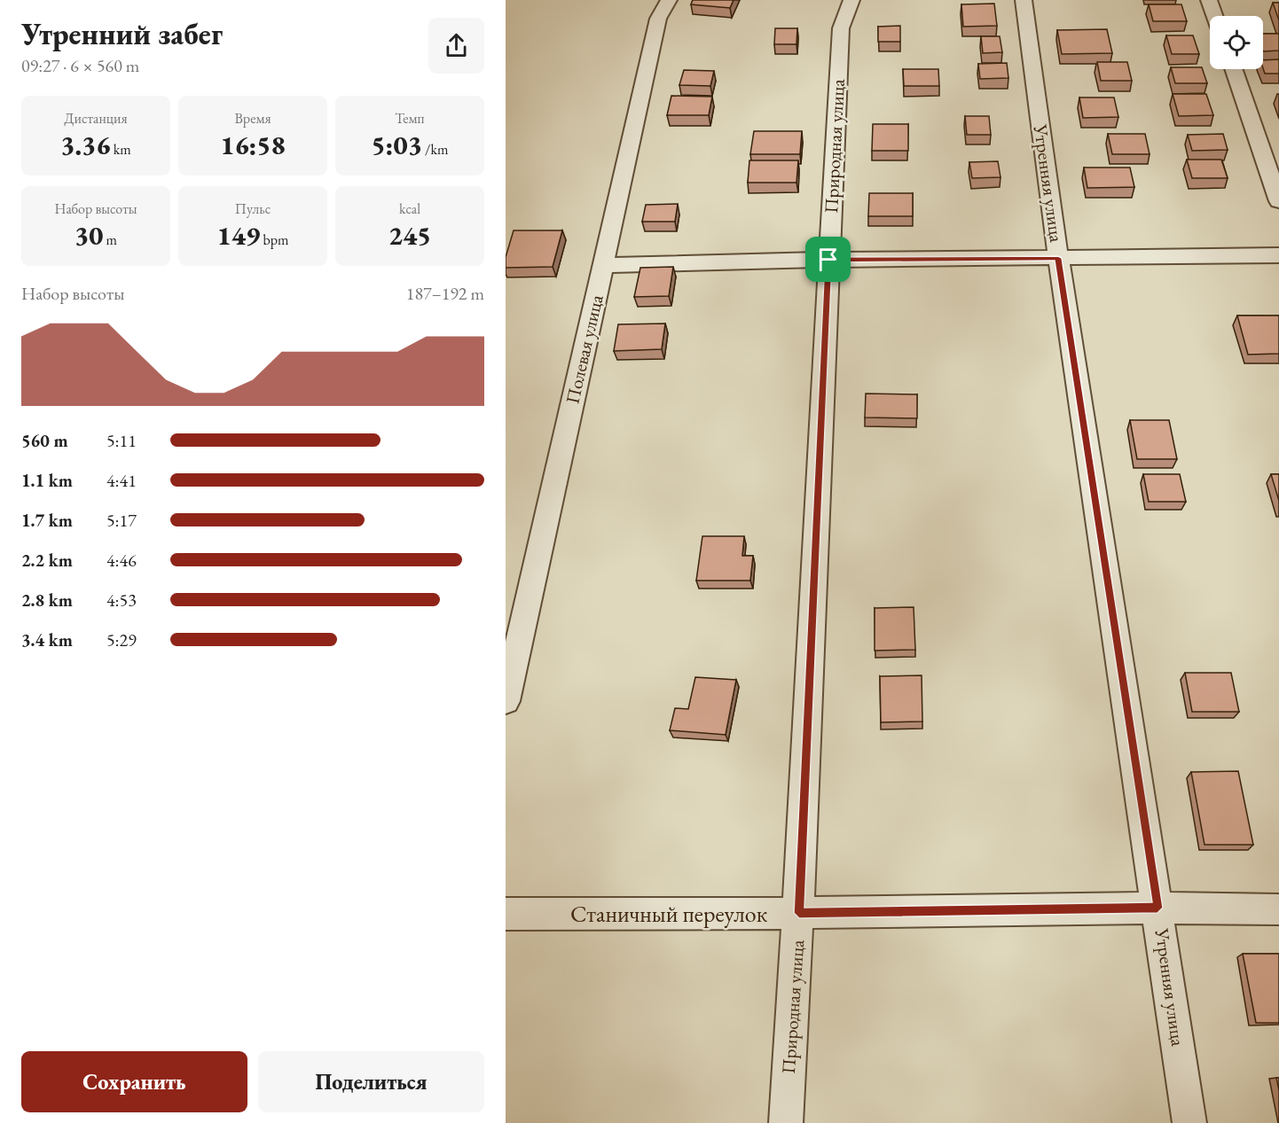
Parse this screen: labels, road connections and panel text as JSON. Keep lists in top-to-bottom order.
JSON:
{
  "streets": {
    "street": [
      "Природная улица",
      "Утренняя улица",
      "Полевая улица",
      "Станичный переулок"
    ]
  },
  "crossings": [
    ["Природная улица", "Станичный переулок"],
    ["Утренняя улица", "Станичный переулок"]
  ],
  "page": {
    "heading": ["Утренний забег", "09:27 · 6 × 560 m"],
    "stats": [
      ["Дистанция", "3.36 km"],
      ["Время", "16:58"],
      ["Темп", "5:03 /km"],
      ["Набор высоты", "30 m"],
      ["Пульс", "149 bpm"],
      ["kcal", "245"]
    ],
    "chart": ["Набор высоты", "187–192 m"],
    "list": [
      {
        "name": "560 m",
        "note": "5:11"
      },
      {
        "name": "1.1 km",
        "note": "4:41"
      },
      {
        "name": "1.7 km",
        "note": "5:17"
      },
      {
        "name": "2.2 km",
        "note": "4:46"
      },
      {
        "name": "2.8 km",
        "note": "4:53"
      },
      {
        "name": "3.4 km",
        "note": "5:29"
      }
    ],
    "buttons": ["Сохранить", "Поделиться"]
  }
}
